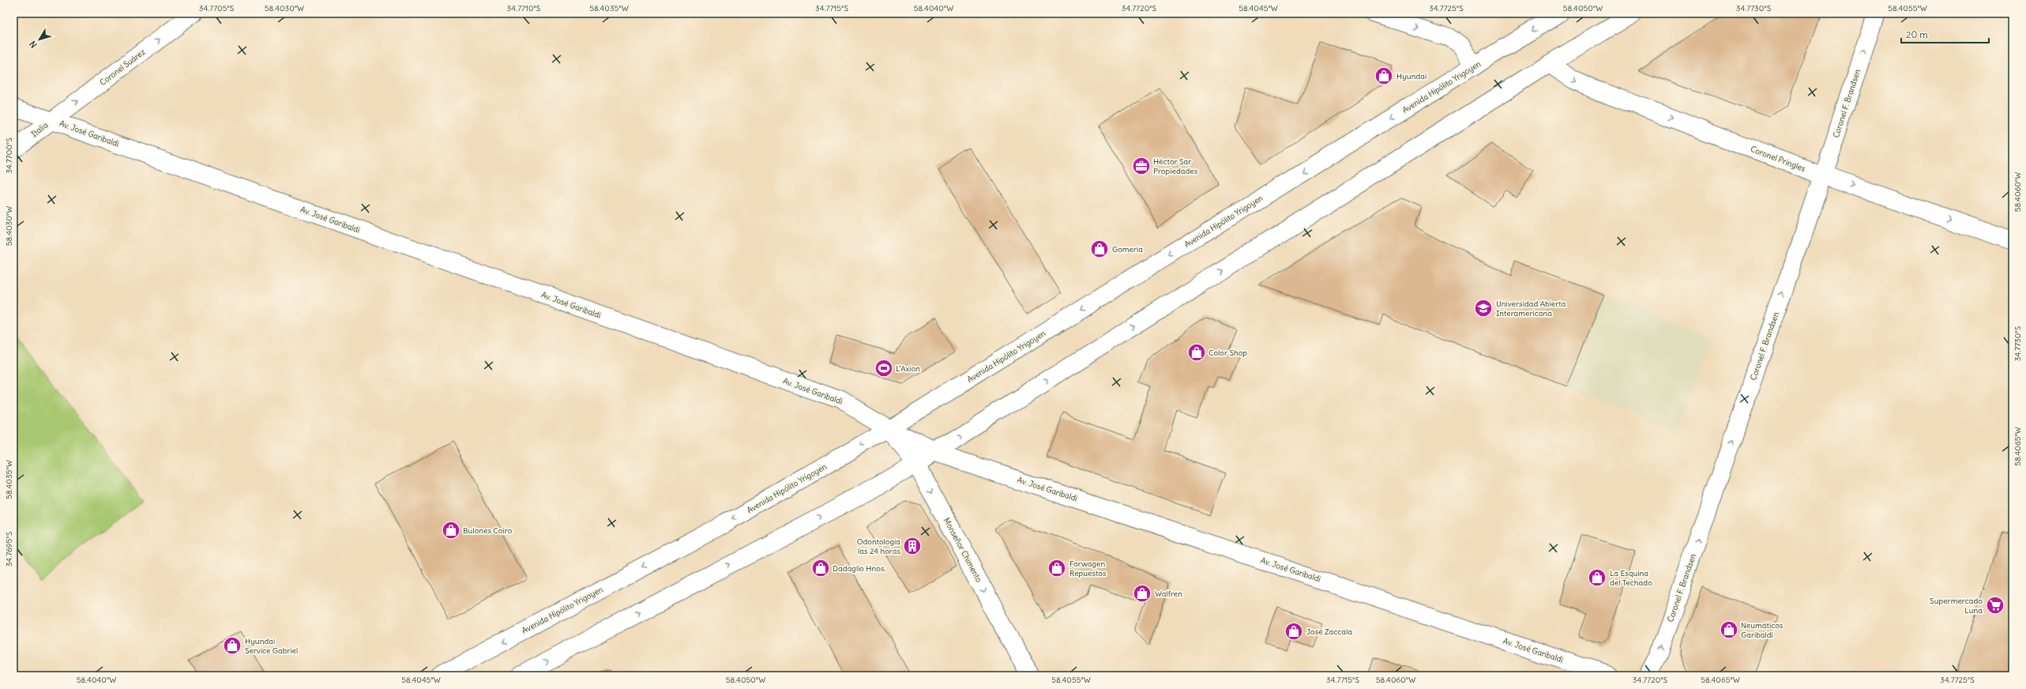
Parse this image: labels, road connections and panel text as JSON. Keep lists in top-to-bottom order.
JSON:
{
  "streets": {
    "main road": [
      "Coronel Suárez",
      "Avenida Hipólito Yrigoyen",
      "Coronel F. Brandsen",
      "Italia",
      "Av. José Garibaldi",
      "Coronel Pringles",
      "Monseñor Chimento"
    ]
  },
  "crossings": [
    ["Coronel Suárez", "Italia"],
    ["Coronel Suárez", "Av. José Garibaldi"],
    ["Avenida Hipólito Yrigoyen", "Av. José Garibaldi"],
    ["Avenida Hipólito Yrigoyen", "Monseñor Chimento"],
    ["Coronel F. Brandsen", "Coronel Pringles"],
    ["Italia", "Av. José Garibaldi"],
    ["Av. José Garibaldi", "Monseñor Chimento"]
  ],
  "one_way": [
    "Coronel Suárez",
    "Coronel F. Brandsen",
    "Coronel Pringles",
    "Monseñor Chimento"
  ],
  "places": {
    "shop": [
      "Hyundai",
      "Gomería",
      "Color Shop",
      "Bulones Coiro",
      "Dadaglio Hnos.",
      "Forwagen Repuestos",
      "La Esquina del Techado",
      "Walfren",
      "Neumáticos Garibaldi",
      "José Zaccala",
      "Hyundai Service Gabriel"
    ],
    "office": ["Héctor Sar Propiedades"],
    "school or university": ["Universidad Abierta Interamericana"],
    "sports": ["L'Axion"],
    "building": ["Odontología las 24 horas"],
    "supermarket": ["Supermercado Luna"]
  },
  "scale_bar": "20 m",
  "north": "bottom left",
  "coordinates": [
    "34.7705°S",
    "58.4030°W",
    "34.7710°S",
    "58.4035°W",
    "34.7715°S",
    "58.4040°W",
    "34.7720°S",
    "58.4045°W",
    "34.7725°S",
    "58.4050°W",
    "34.7730°S",
    "58.4055°W",
    "34.7700°S",
    "58.4060°W",
    "58.4065°W",
    "34.7695°S"
  ]
}
